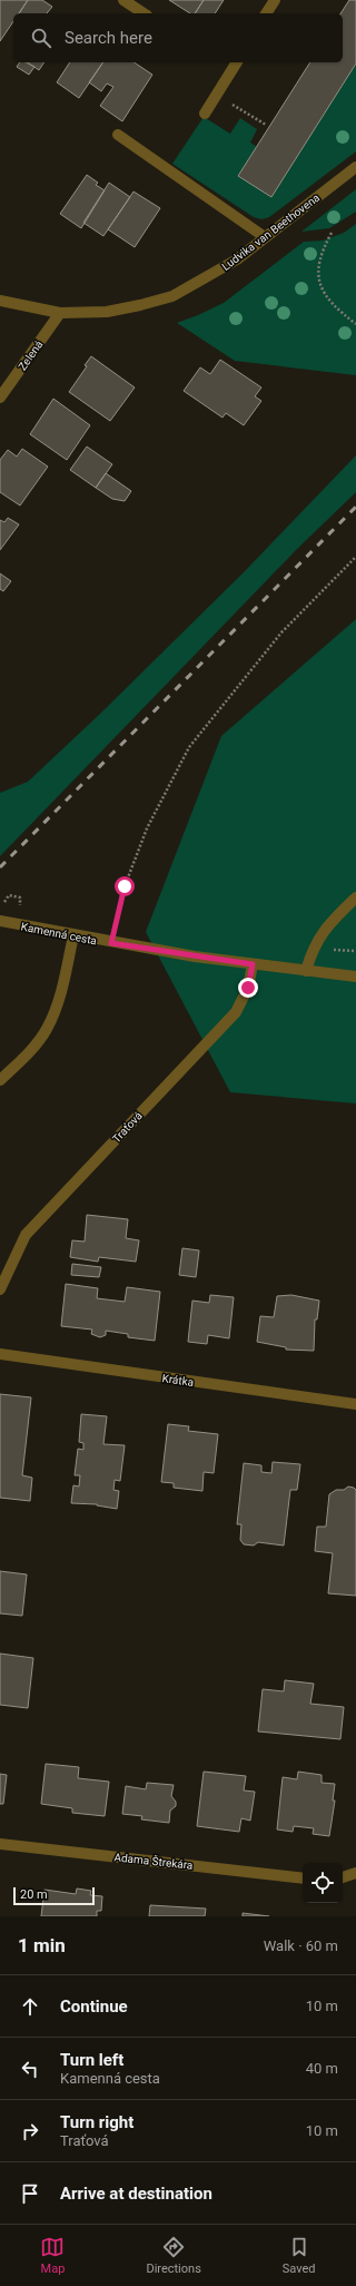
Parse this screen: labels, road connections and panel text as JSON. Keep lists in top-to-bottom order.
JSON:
{
  "streets": {
    "street": [
      "Ludvika van Beethovena",
      "Zelená",
      "Kamenná cesta",
      "Traťová",
      "Krátka",
      "Adama Štrekára"
    ]
  },
  "crossings": [
    ["Ludvika van Beethovena", "Zelená"],
    ["Kamenná cesta", "Traťová"]
  ],
  "scale_bar": "20 m",
  "page": {
    "search": "Search here",
    "scale": "20 m",
    "heading": ["1 min", "Walk · 60 m"],
    "list": [
      ["Continue", "10 m"],
      ["Turn left", "Kamenná cesta", "40 m"],
      ["Turn right", "Traťová", "10 m"],
      "Arrive at destination"
    ],
    "nav": ["Map", "Directions", "Saved"]
  }
}
